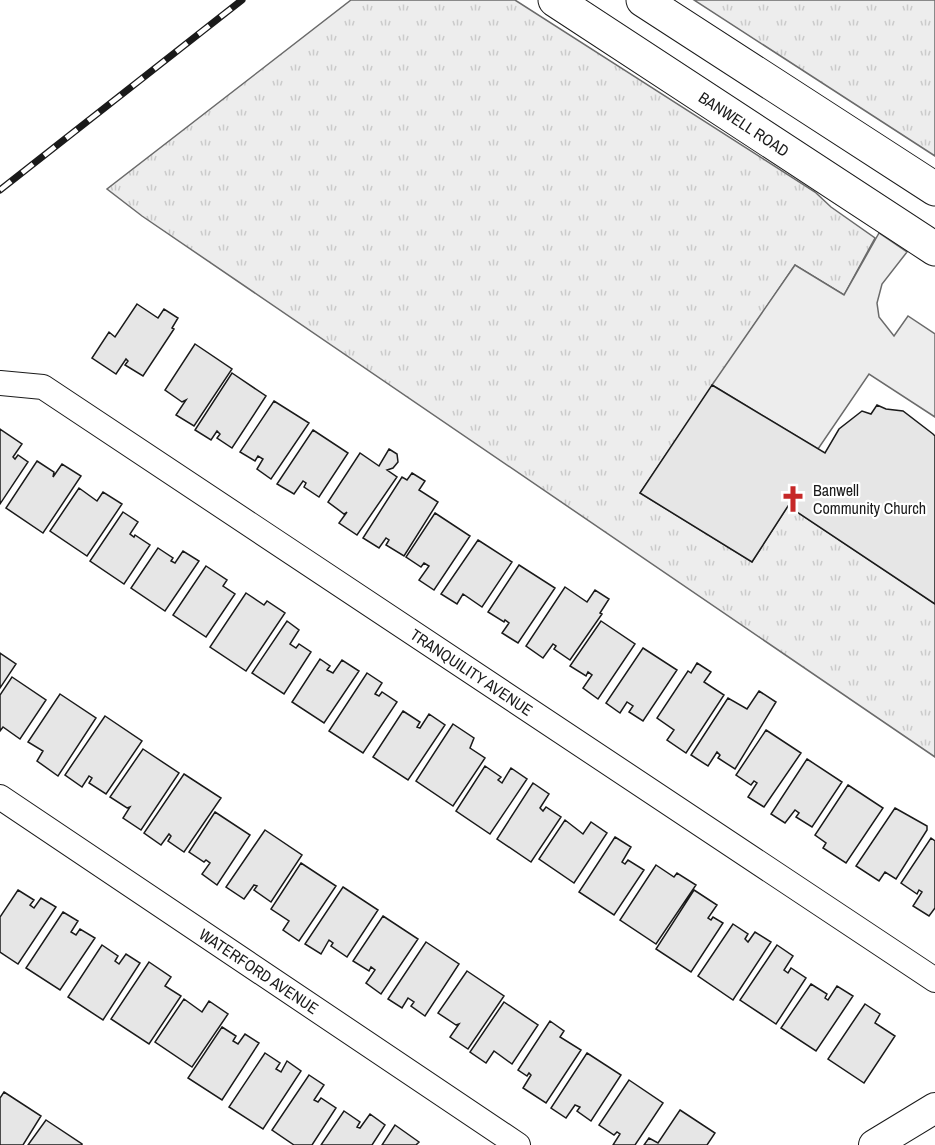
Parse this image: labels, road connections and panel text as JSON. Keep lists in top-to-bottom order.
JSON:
{
  "streets": {
    "main road": ["BANWELL ROAD"],
    "street": ["TRANQUILITY AVENUE", "WATERFORD AVENUE"]
  },
  "places": {
    "church": ["Banwell Community Church"]
  }
}
